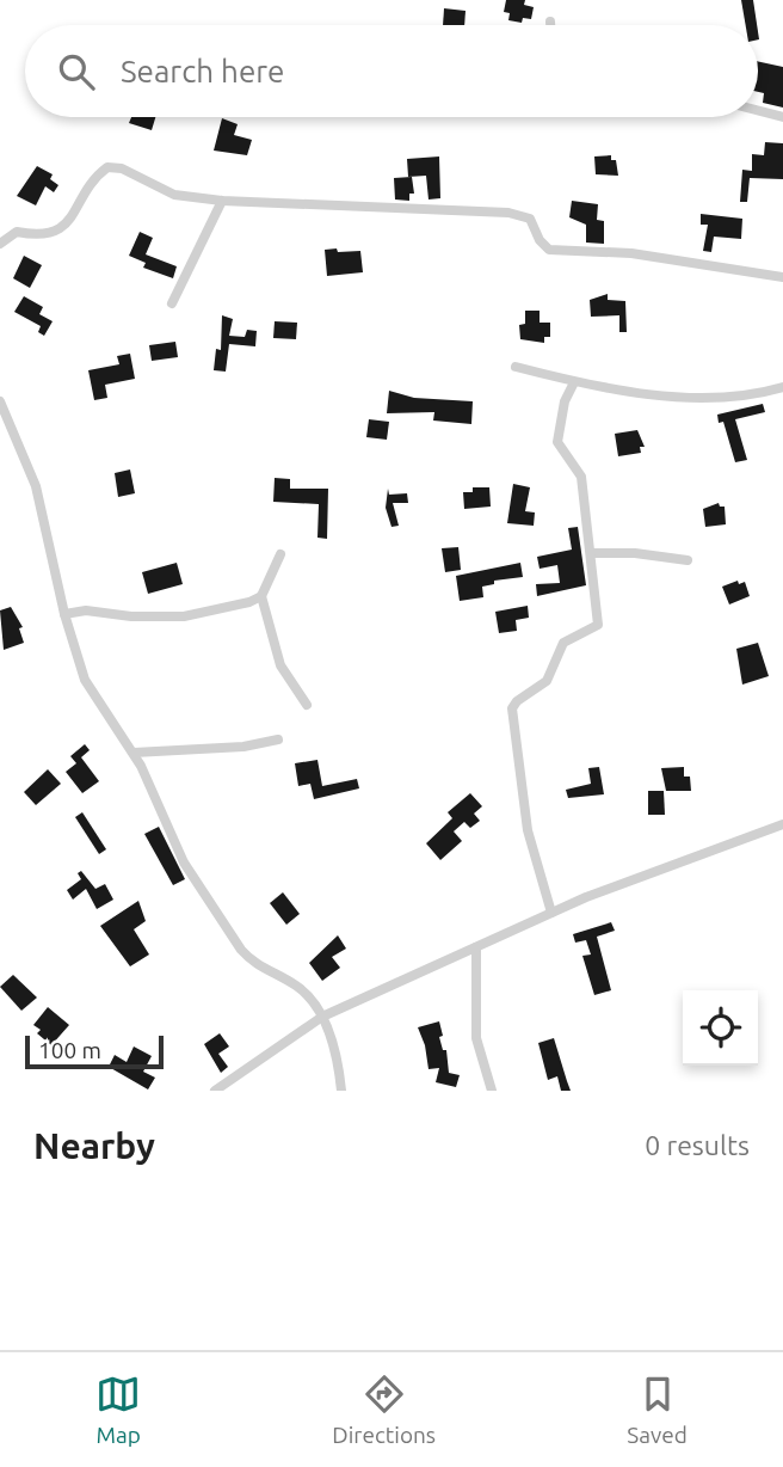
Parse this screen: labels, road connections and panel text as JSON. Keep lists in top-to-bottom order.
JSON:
{
  "scale_bar": "100 m",
  "page": {
    "search": "Search here",
    "scale": "100 m",
    "heading": ["Nearby", "0 results"],
    "nav": ["Map", "Directions", "Saved"]
  }
}
